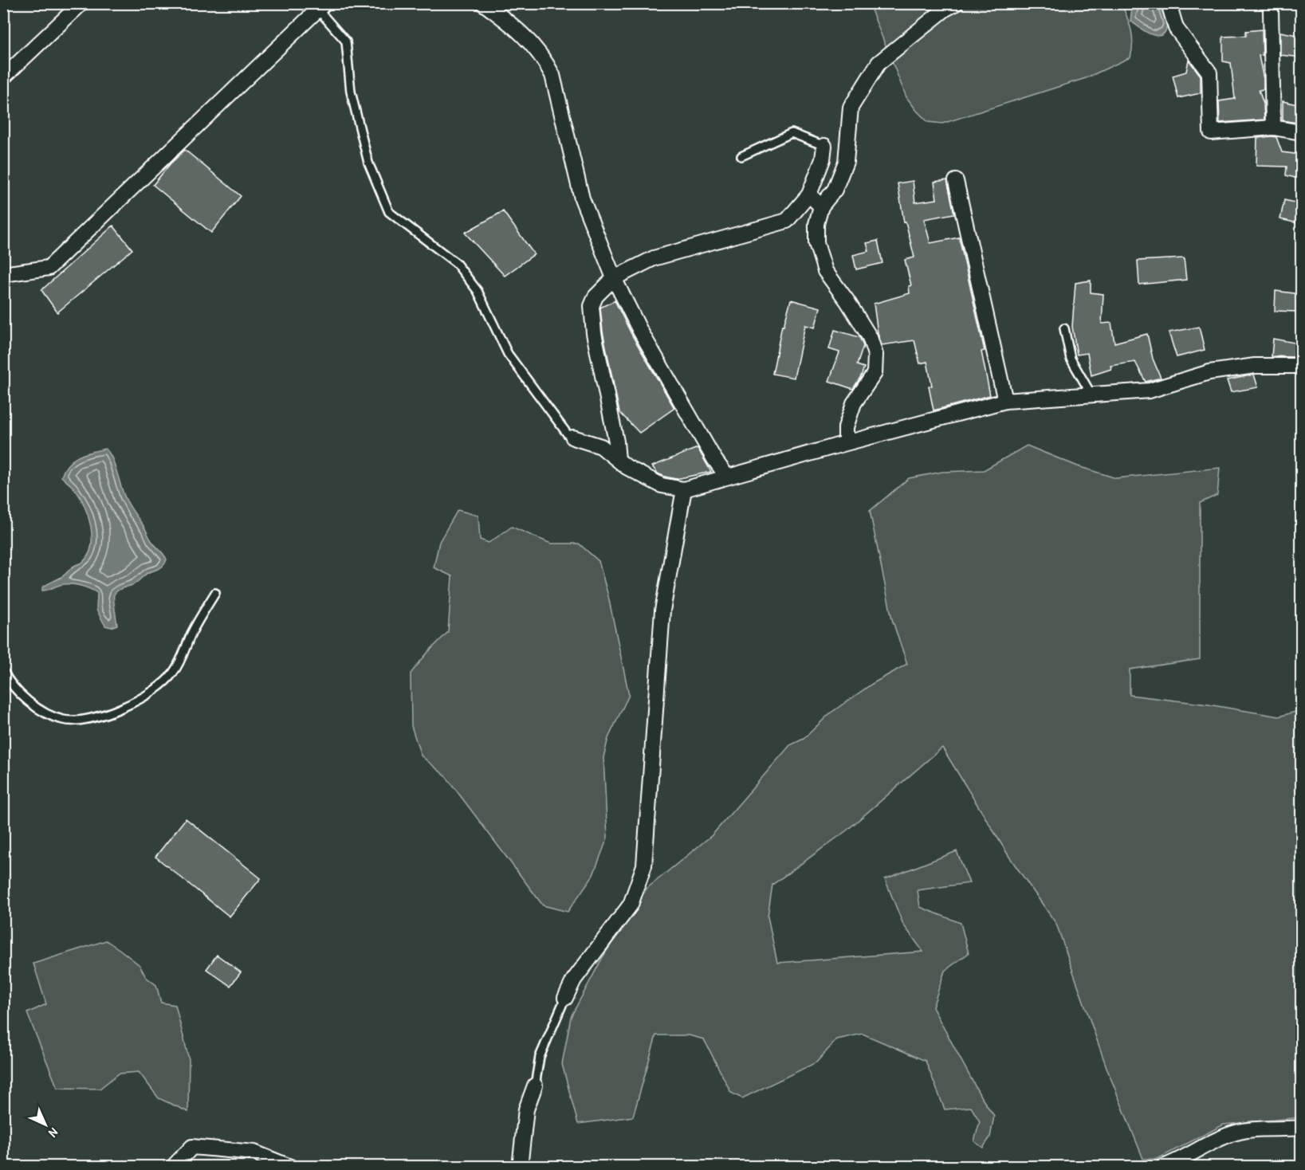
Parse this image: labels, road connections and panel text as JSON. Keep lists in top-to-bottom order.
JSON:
{
  "north": "bottom right"
}
